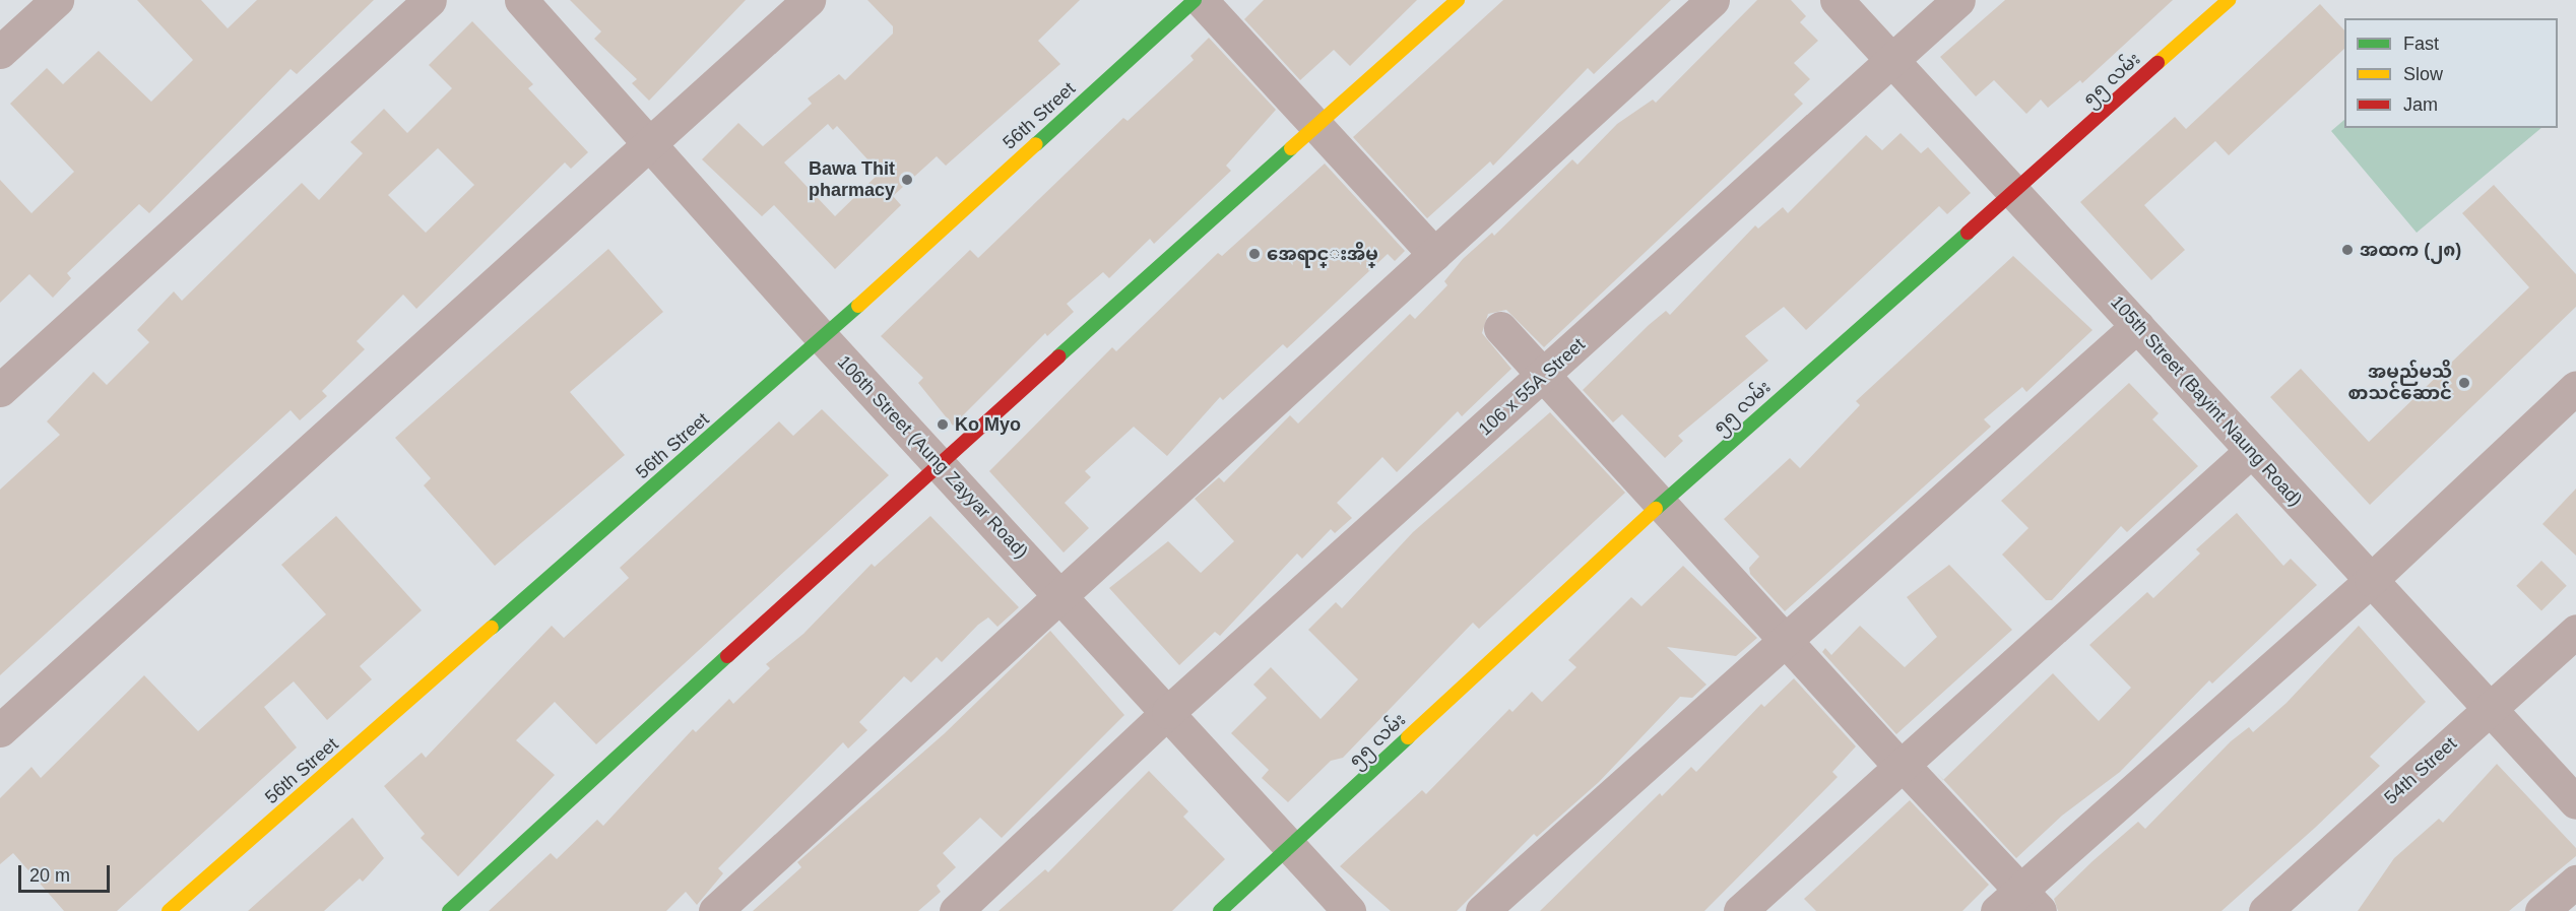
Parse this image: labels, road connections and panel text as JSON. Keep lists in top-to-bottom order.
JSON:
{
  "streets": {
    "street": [
      "၅၅ လမ်း",
      "56th Street",
      "106 x 55A Street",
      "105th Street (Bayint Naung Road)",
      "106th Street (Aung Zayyar Road)",
      "54th Street"
    ]
  },
  "crossings": [
    ["၅၅ လမ်း", "105th Street (Bayint Naung Road)"],
    ["၅၅ လမ်း", "106th Street (Aung Zayyar Road)"],
    ["56th Street", "106th Street (Aung Zayyar Road)"],
    ["106 x 55A Street", "105th Street (Bayint Naung Road)"],
    ["106 x 55A Street", "106th Street (Aung Zayyar Road)"],
    ["105th Street (Bayint Naung Road)", "54th Street"]
  ],
  "places": [
    "Bawa Thit pharmacy",
    "အထက (၂၈)",
    "အေရာင္းအိမ္",
    "အမည်မသိ စာသင်ဆောင်",
    "Ko Myo"
  ],
  "legend": ["Fast", "Slow", "Jam"],
  "scale_bar": "20 m"
}
